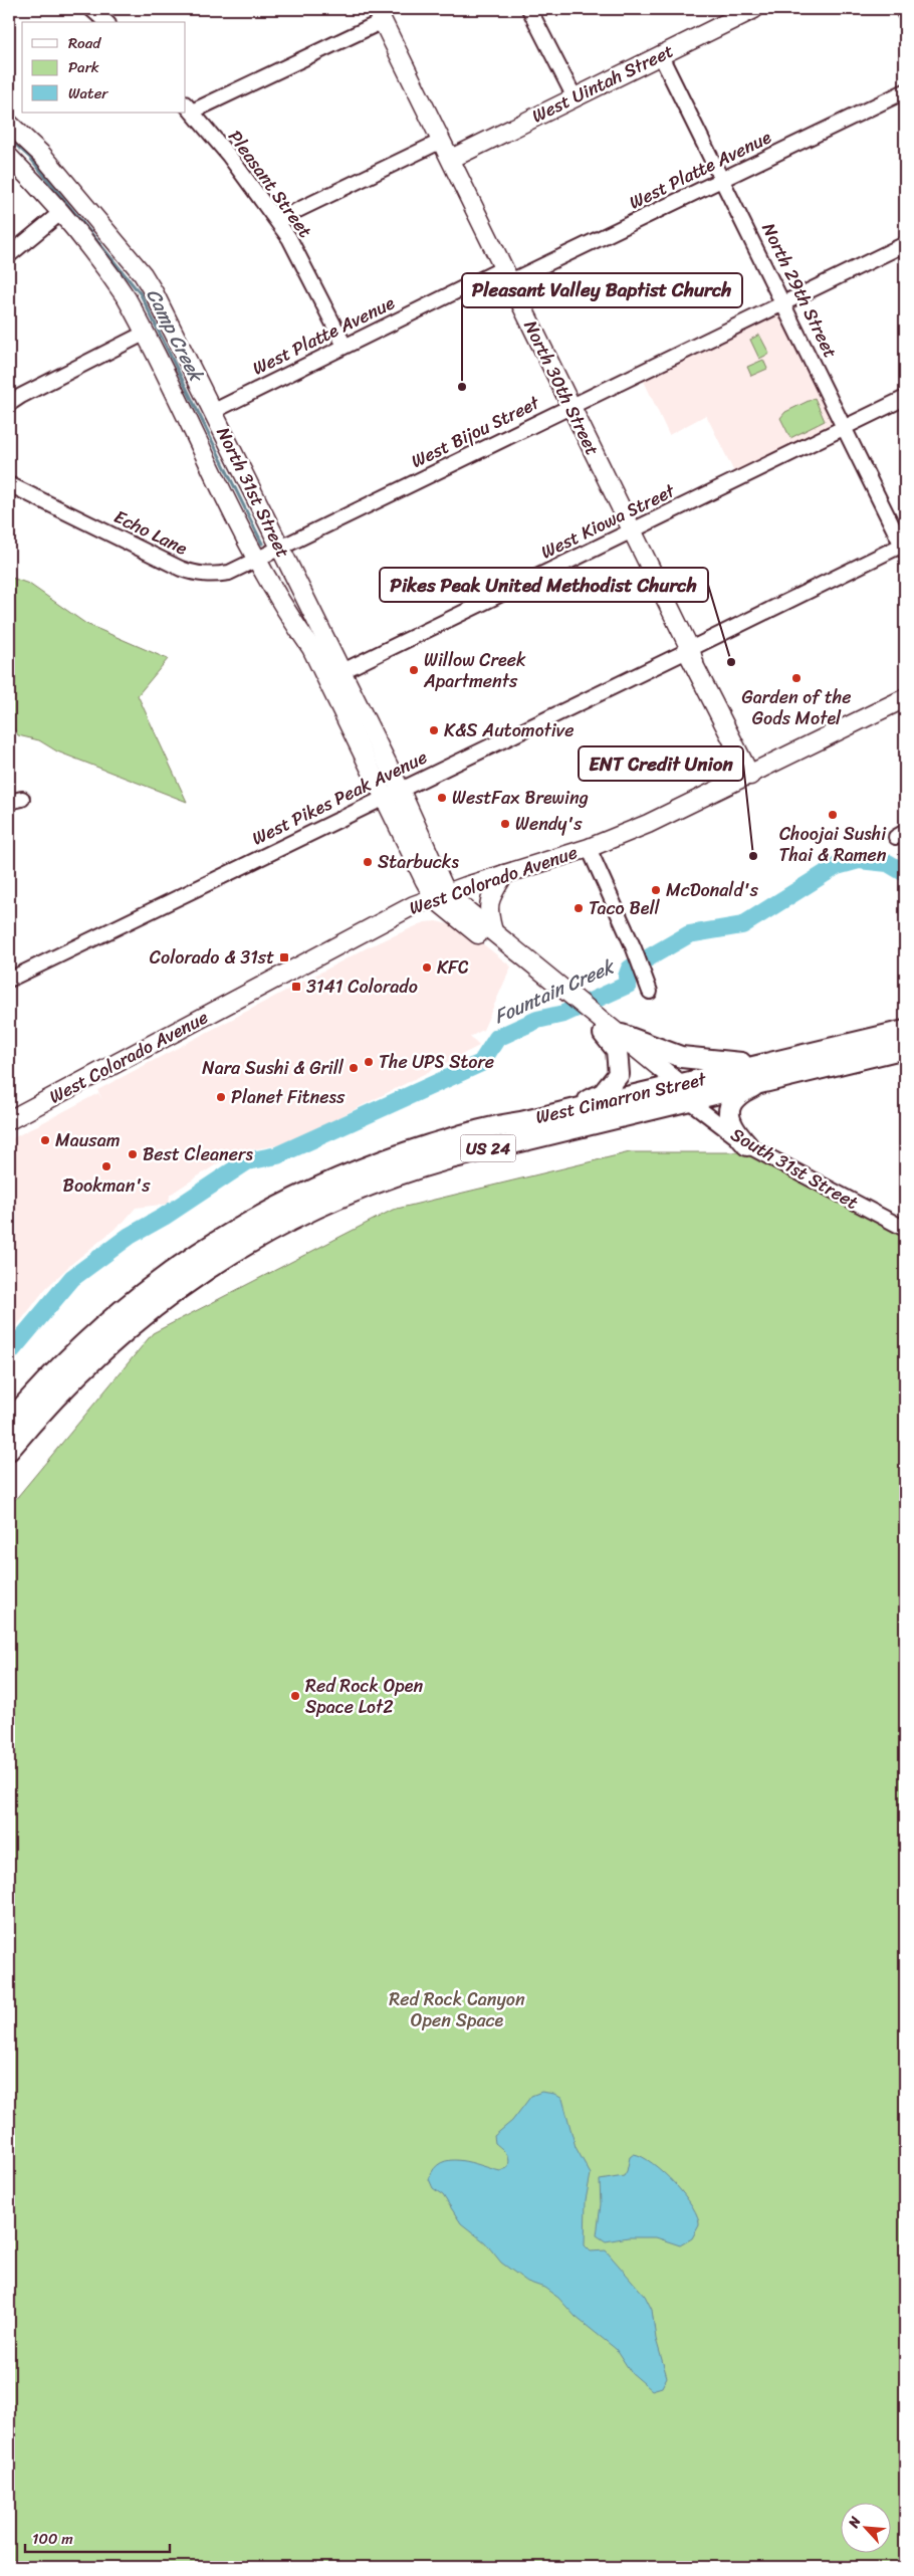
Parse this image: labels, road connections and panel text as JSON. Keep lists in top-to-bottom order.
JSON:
{
  "streets": {
    "highway": ["West Cimarron Street", "US 24"],
    "main road": [
      "West Uintah Street",
      "North 30th Street",
      "North 31st Street",
      "West Colorado Avenue",
      "South 31st Street"
    ],
    "street": [
      "West Platte Avenue",
      "Pleasant Street",
      "North 29th Street",
      "West Bijou Street",
      "West Kiowa Street",
      "Echo Lane",
      "West Pikes Peak Avenue"
    ]
  },
  "crossings": [
    ["West Uintah Street", "North 29th Street"],
    ["West Uintah Street", "North 30th Street"],
    ["West Platte Avenue", "Pleasant Street"],
    ["West Platte Avenue", "North 29th Street"],
    ["West Platte Avenue", "North 30th Street"],
    ["West Platte Avenue", "North 31st Street"],
    ["North 29th Street", "West Bijou Street"],
    ["North 29th Street", "West Kiowa Street"],
    ["North 29th Street", "West Pikes Peak Avenue"],
    ["North 30th Street", "West Bijou Street"],
    ["North 30th Street", "West Kiowa Street"],
    ["North 30th Street", "West Pikes Peak Avenue"],
    ["North 30th Street", "West Colorado Avenue"],
    ["West Bijou Street", "North 31st Street"],
    ["West Bijou Street", "Echo Lane"],
    ["North 31st Street", "West Kiowa Street"],
    ["North 31st Street", "Echo Lane"],
    ["North 31st Street", "West Pikes Peak Avenue"],
    ["North 31st Street", "South 31st Street"],
    ["West Pikes Peak Avenue", "South 31st Street"],
    ["West Colorado Avenue", "South 31st Street"],
    ["West Cimarron Street", "US 24"],
    ["West Cimarron Street", "South 31st Street"]
  ],
  "water": ["Camp Creek", "Fountain Creek"],
  "parks": ["Red Rock Canyon Open Space"],
  "places": {
    "other": [
      "Pleasant Valley Baptist Church",
      "Pikes Peak United Methodist Church",
      "Willow Creek Apartments",
      "Garden of the Gods Motel",
      "K&S Automotive",
      "WestFax Brewing",
      "Choojai Sushi Thai & Ramen",
      "Wendy's",
      "ENT Credit Union",
      "Starbucks",
      "McDonald's",
      "Taco Bell",
      "KFC",
      "The UPS Store",
      "Nara Sushi & Grill",
      "Planet Fitness",
      "Mausam",
      "Best Cleaners",
      "Bookman's",
      "Red Rock Open Space Lot2"
    ],
    "transit": ["Colorado & 31st", "3141 Colorado"]
  },
  "legend": ["Road", "Park", "Water"],
  "scale_bar": "100 m",
  "north": "top left"
}
